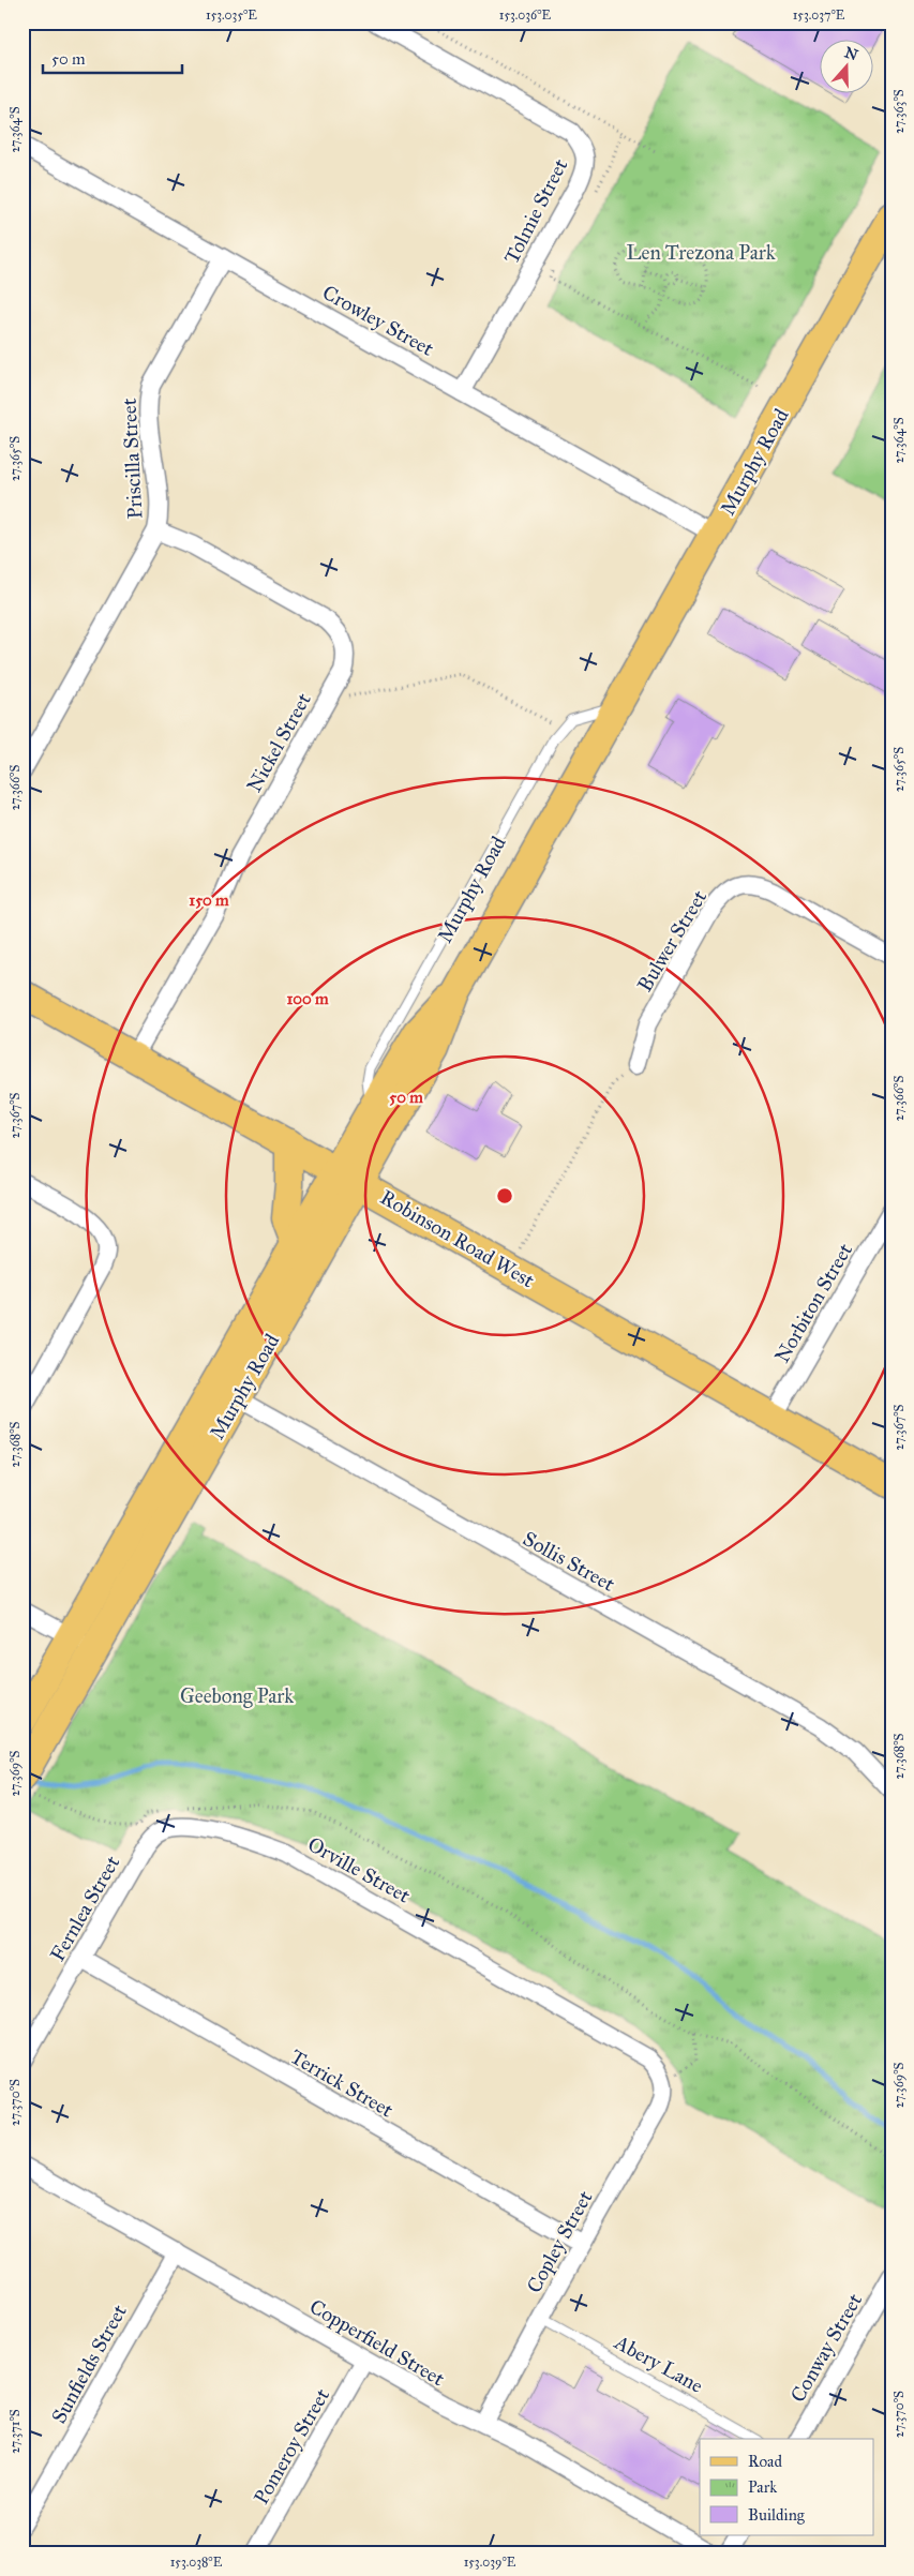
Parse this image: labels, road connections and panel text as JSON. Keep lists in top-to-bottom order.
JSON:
{
  "streets": {
    "main road": ["Murphy Road", "Robinson Road West"],
    "street": [
      "Tolmie Street",
      "Crowley Street",
      "Priscilla Street",
      "Nickel Street",
      "Bulwer Street",
      "Norbiton Street",
      "Sollis Street",
      "Orville Street",
      "Fernlea Street",
      "Terrick Street",
      "Copley Street",
      "Copperfield Street",
      "Conway Street",
      "Sunfields Street",
      "Pomeroy Street"
    ],
    "lane": ["Abery Lane"]
  },
  "crossings": [
    ["Tolmie Street", "Crowley Street"],
    ["Crowley Street", "Priscilla Street"],
    ["Crowley Street", "Murphy Road"],
    ["Priscilla Street", "Nickel Street"],
    ["Murphy Road", "Robinson Road West"],
    ["Murphy Road", "Sollis Street"],
    ["Nickel Street", "Robinson Road West"],
    ["Robinson Road West", "Norbiton Street"],
    ["Orville Street", "Fernlea Street"],
    ["Orville Street", "Copley Street"],
    ["Fernlea Street", "Terrick Street"],
    ["Terrick Street", "Copley Street"],
    ["Copley Street", "Copperfield Street"],
    ["Copley Street", "Abery Lane"],
    ["Copperfield Street", "Sunfields Street"],
    ["Copperfield Street", "Pomeroy Street"]
  ],
  "parks": ["Len Trezona Park", "Geebong Park"],
  "legend": ["Road", "Park", "Building"],
  "scale_bar": "50 m",
  "north": "top",
  "coordinates": [
    "153.035°E",
    "153.036°E",
    "153.037°E",
    "27.363°S",
    "27.364°S",
    "27.365°S",
    "27.366°S",
    "27.367°S",
    "27.368°S",
    "27.369°S",
    "27.370°S",
    "27.371°S",
    "153.038°E",
    "153.039°E"
  ],
  "rings": ["150 m", "100 m", "50 m"]
}
